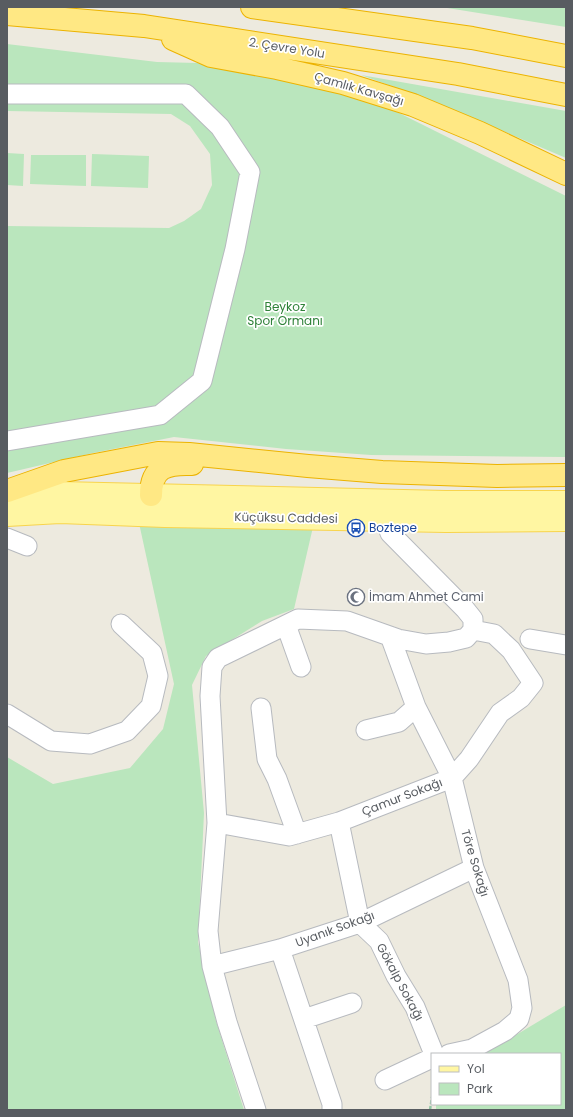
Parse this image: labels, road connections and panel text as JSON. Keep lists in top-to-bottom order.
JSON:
{
  "streets": {
    "highway": ["2. Çevre Yolu", "Çamlık Kavşağı"],
    "main road": ["Küçüksu Caddesi"],
    "street": [
      "Çamur Sokağı",
      "Töre Sokağı",
      "Uyanık Sokağı",
      "Gökalp Sokağı"
    ]
  },
  "crossings": [
    ["2. Çevre Yolu", "Çamlık Kavşağı"],
    ["Çamur Sokağı", "Töre Sokağı"],
    ["Töre Sokağı", "Uyanık Sokağı"],
    ["Uyanık Sokağı", "Gökalp Sokağı"]
  ],
  "parks": ["Beykoz Spor Ormanı"],
  "places": {
    "bus stop": ["Boztepe"],
    "mosque": ["İmam Ahmet Cami"]
  },
  "legend": ["Yol", "Park"]
}
